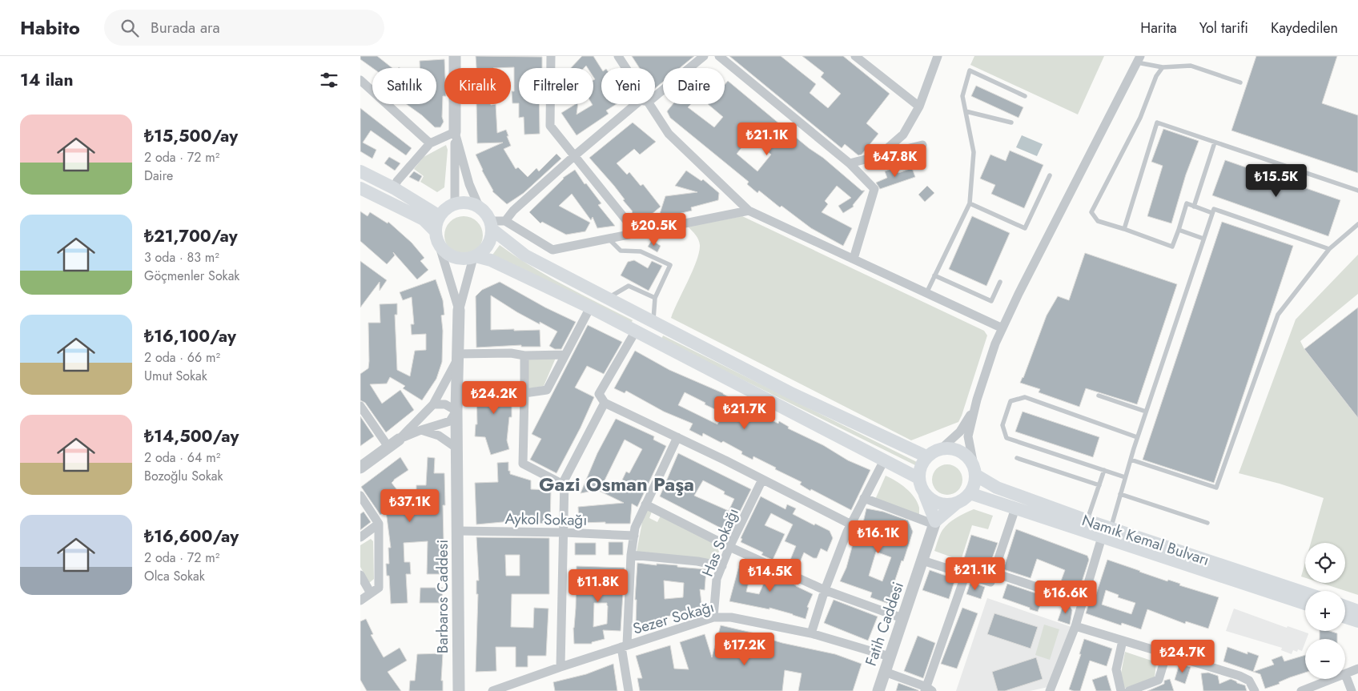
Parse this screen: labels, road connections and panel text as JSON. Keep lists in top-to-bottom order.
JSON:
{
  "streets": {
    "main road": ["Namık Kemal Bulvarı"],
    "street": [
      "Aykol Sokağı",
      "Has Sokağı",
      "Barbaros Caddesi",
      "Sezer Sokağı",
      "Fatih Caddesi"
    ]
  },
  "crossings": [
    ["Aykol Sokağı", "Barbaros Caddesi"],
    ["Has Sokağı", "Sezer Sokağı"],
    ["Sezer Sokağı", "Fatih Caddesi"]
  ],
  "districts": ["Gazi Osman Paşa"],
  "page": {
    "header": "Habito",
    "search": "Burada ara",
    "nav": ["Harita", "Yol tarifi", "Kaydedilen"],
    "heading": "14 ilan",
    "chip": [
      "Satılık",
      "Kiralık",
      "Filtreler",
      "Yeni",
      "Daire"
    ],
    "list": [
      {
        "name": "₺15,500/ay",
        "note": "2 oda · 72 m² · Daire"
      },
      {
        "name": "₺21,700/ay",
        "note": "3 oda · 83 m² · Göçmenler Sokak"
      },
      {
        "name": "₺16,100/ay",
        "note": "2 oda · 66 m² · Umut Sokak"
      },
      {
        "name": "₺14,500/ay",
        "note": "2 oda · 64 m² · Bozoğlu Sokak"
      },
      {
        "name": "₺16,600/ay",
        "note": "2 oda · 72 m² · Olca Sokak"
      }
    ],
    "price": [
      "₺21.1K",
      "₺47.8K",
      "₺15.5K",
      "₺20.5K",
      "₺24.2K",
      "₺21.7K",
      "₺37.1K",
      "₺16.1K",
      "₺21.1K",
      "₺14.5K",
      "₺11.8K",
      "₺16.6K",
      "₺17.2K",
      "₺24.7K"
    ],
    "map_buttons": ["+", "−"]
  }
}
